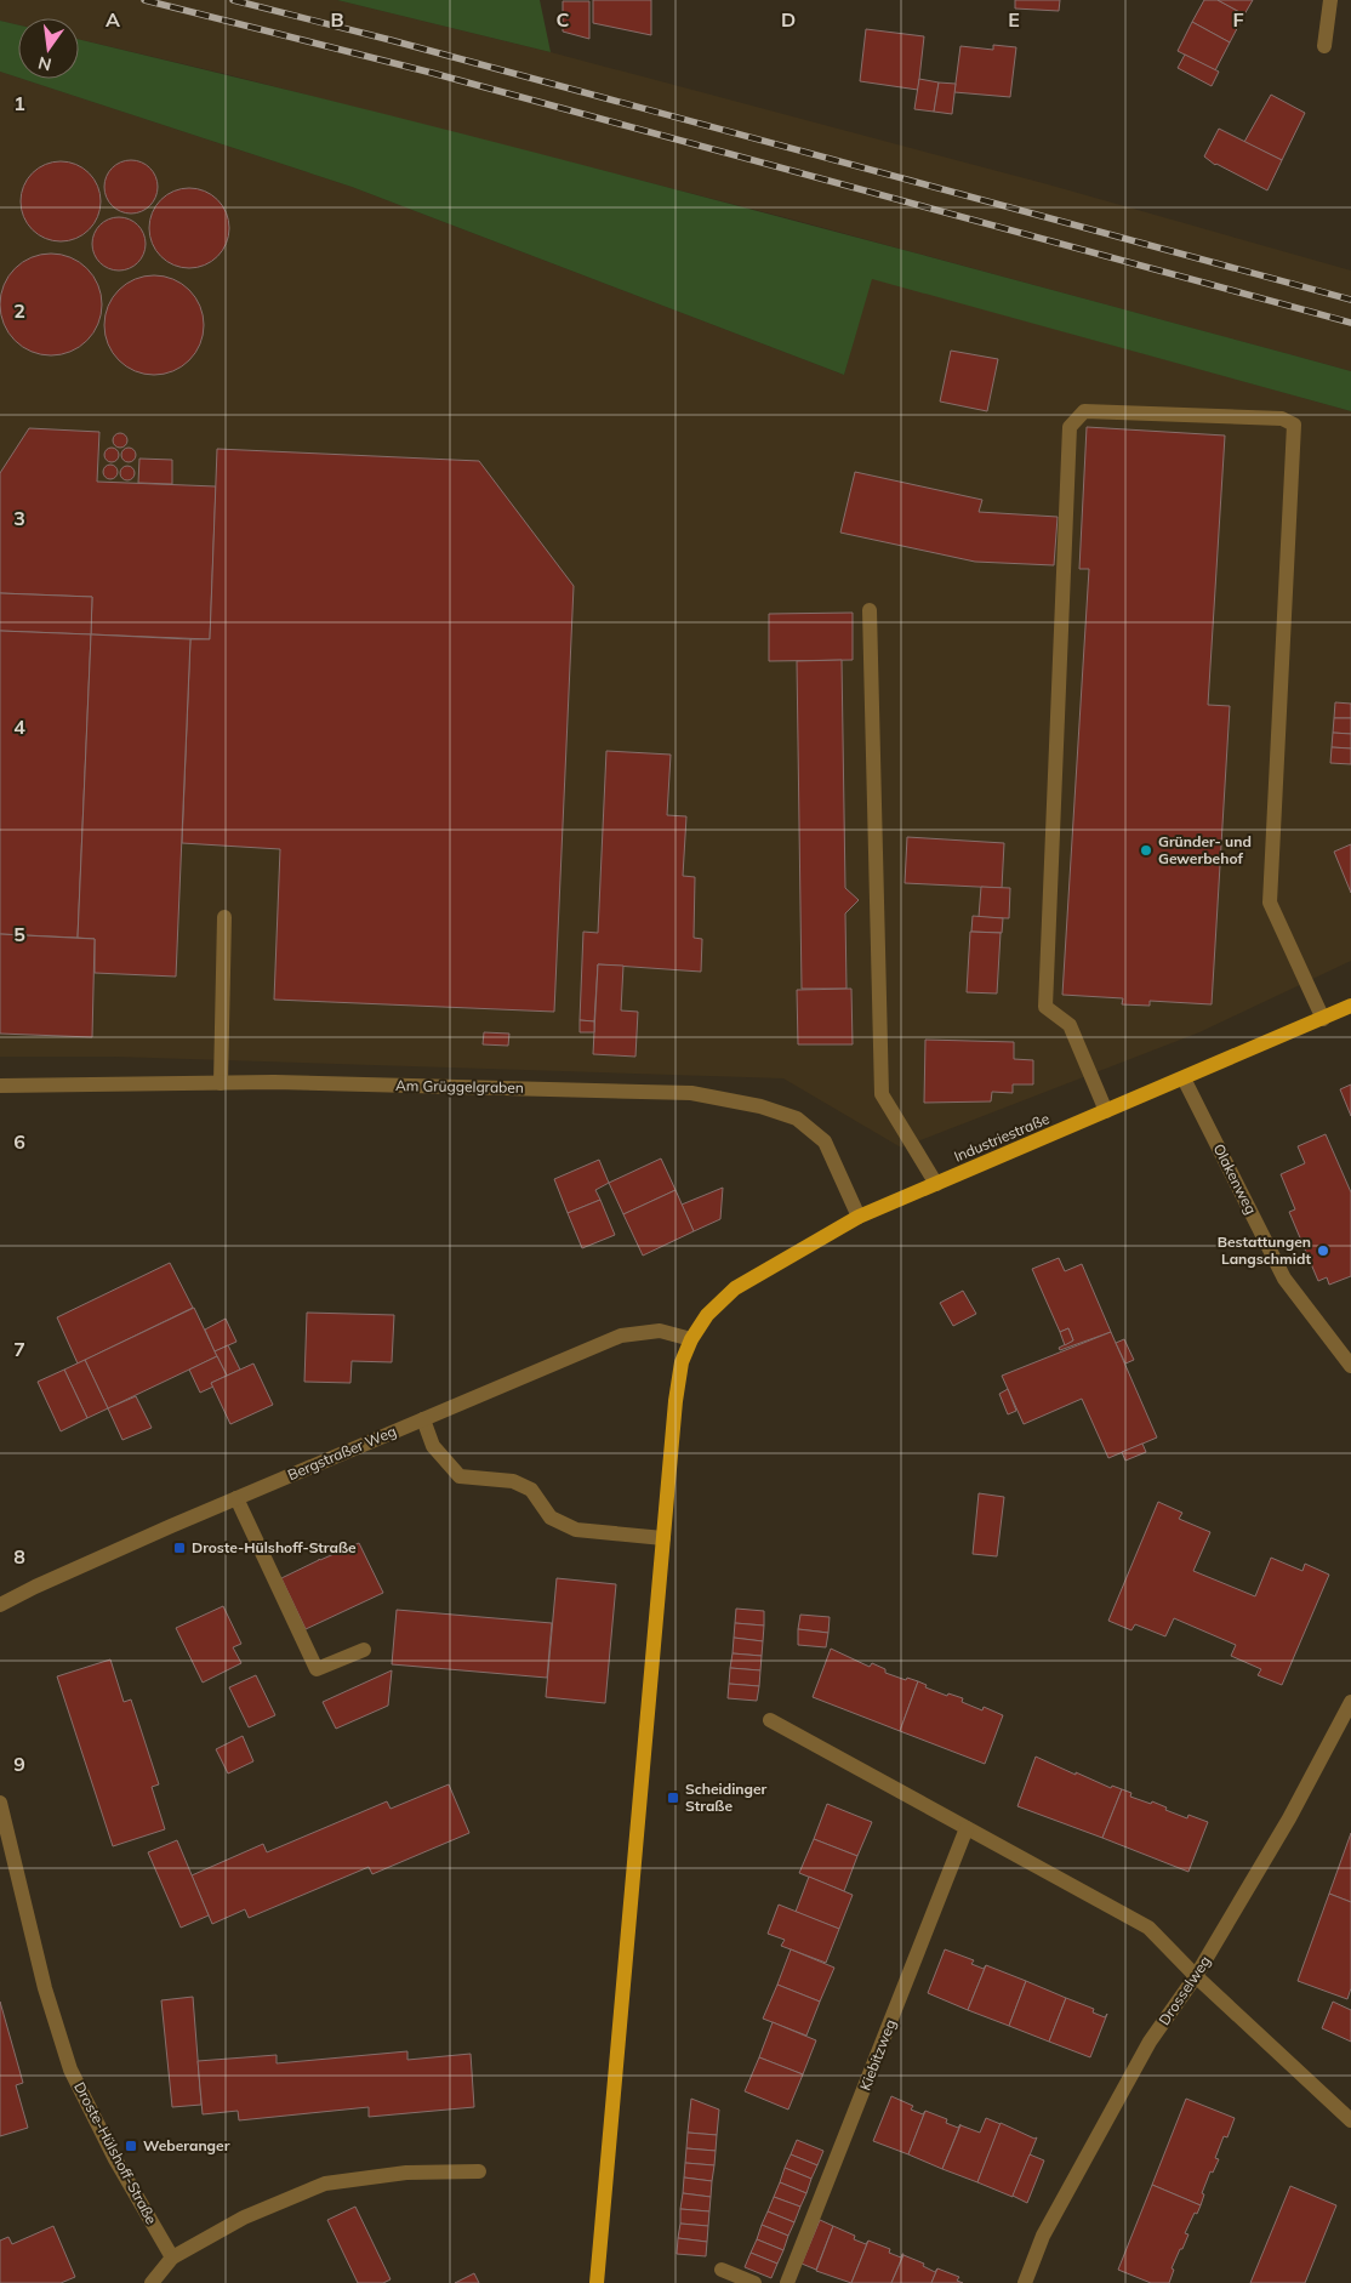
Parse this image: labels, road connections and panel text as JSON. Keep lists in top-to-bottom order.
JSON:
{
  "streets": {
    "main road": ["Industriestraße"],
    "street": [
      "Am Grüggelgraben",
      "Olakenweg",
      "Bergstraßer Weg",
      "Drosselweg",
      "Kiebitzweg",
      "Droste-Hülshoff-Straße"
    ]
  },
  "crossings": [
    ["Am Grüggelgraben", "Industriestraße"],
    ["Industriestraße", "Olakenweg"],
    ["Industriestraße", "Bergstraßer Weg"]
  ],
  "places": {
    "other": ["Gründer- und Gewerbehof", "Bestattungen Langschmidt"],
    "transit": ["Droste-Hülshoff-Straße", "Scheidinger Straße", "Weberanger"]
  },
  "north": "bottom",
  "grid": {
    "columns": [
      "A",
      "B",
      "C",
      "D",
      "E",
      "F"
    ],
    "rows": [
      "1",
      "2",
      "3",
      "4",
      "5",
      "6",
      "7",
      "8",
      "9"
    ]
  }
}
